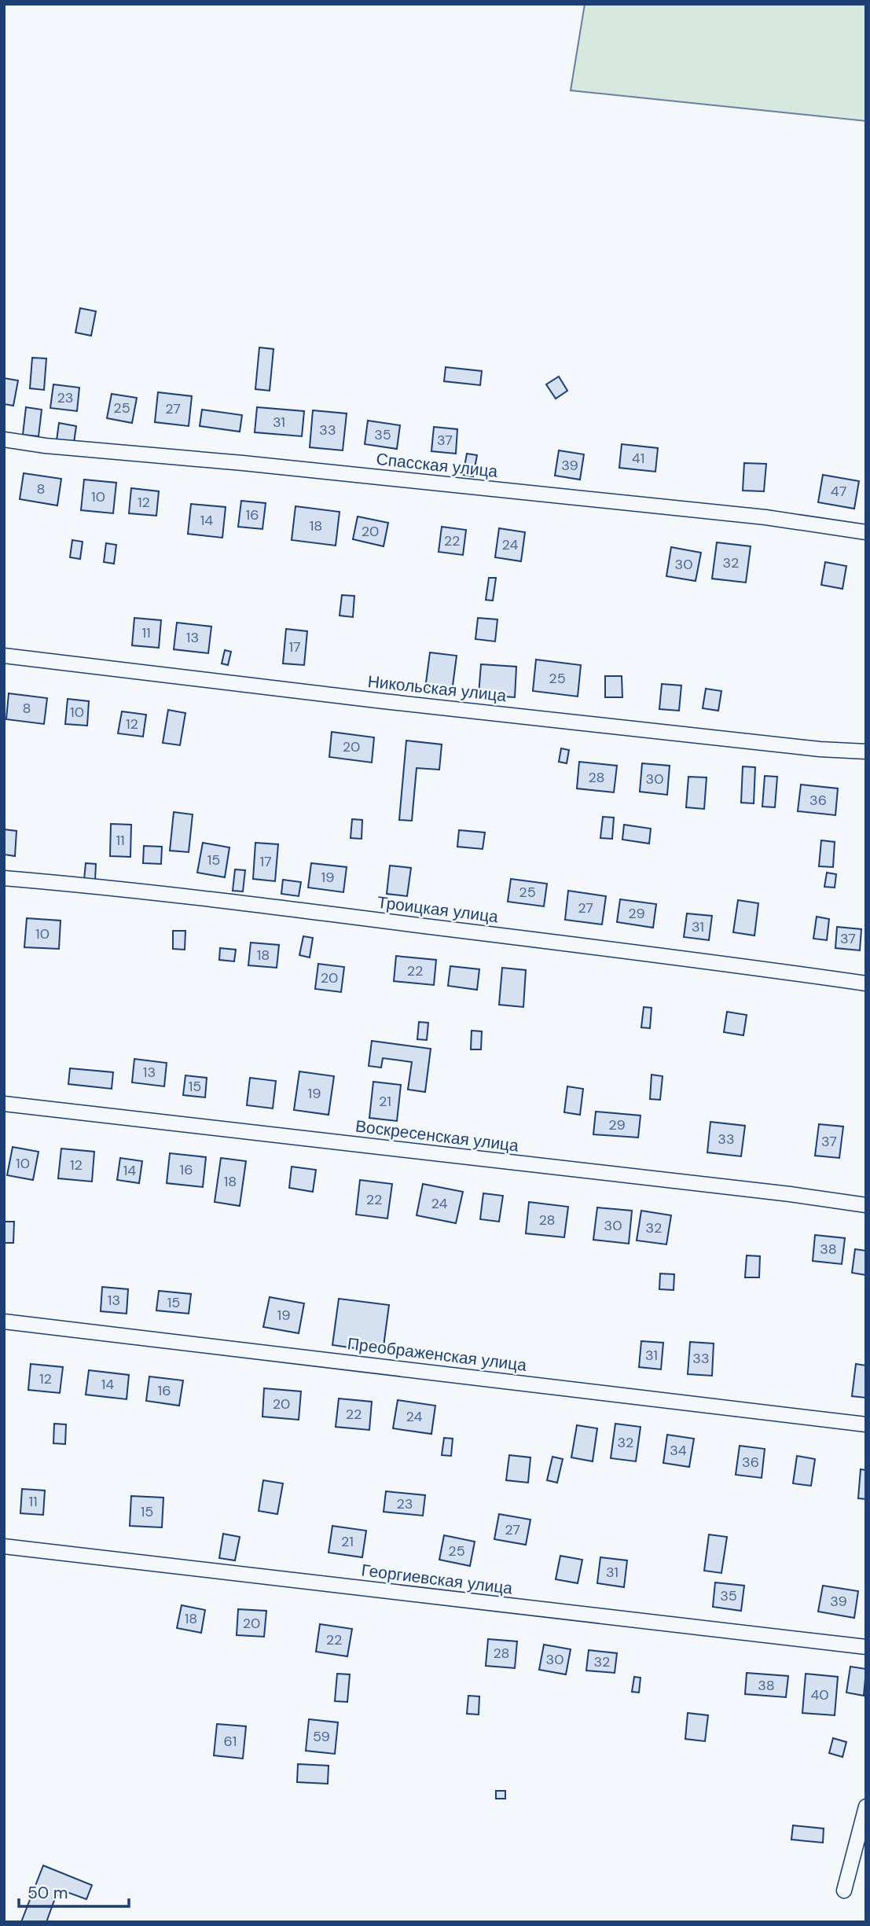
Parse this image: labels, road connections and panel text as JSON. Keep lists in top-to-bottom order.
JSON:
{
  "streets": {
    "street": [
      "Спасская улица",
      "Никольская улица",
      "Троицкая улица",
      "Воскресенская улица",
      "Преображенская улица",
      "Георгиевская улица"
    ]
  },
  "house_numbers": [
    "23",
    "25",
    "27",
    "31",
    "33",
    "35",
    "37",
    "41",
    "39",
    "8",
    "47",
    "10",
    "12",
    "16",
    "14",
    "18",
    "20",
    "22",
    "24",
    "32",
    "30",
    "11",
    "13",
    "17",
    "25",
    "8",
    "10",
    "12",
    "20",
    "28",
    "30",
    "36",
    "11",
    "15",
    "17",
    "19",
    "25",
    "27",
    "29",
    "31",
    "10",
    "37",
    "18",
    "22",
    "20",
    "13",
    "15",
    "19",
    "21",
    "29",
    "33",
    "37",
    "10",
    "12",
    "16",
    "14",
    "18",
    "22",
    "24",
    "28",
    "30",
    "32",
    "38",
    "13",
    "15",
    "19",
    "31",
    "33",
    "12",
    "14",
    "16",
    "20",
    "22",
    "24",
    "32",
    "34",
    "36",
    "11",
    "23",
    "15",
    "27",
    "21",
    "25",
    "31",
    "35",
    "39",
    "18",
    "20",
    "22",
    "28",
    "30",
    "32",
    "38",
    "40",
    "59",
    "61"
  ],
  "scale_bar": "50 m"
}
